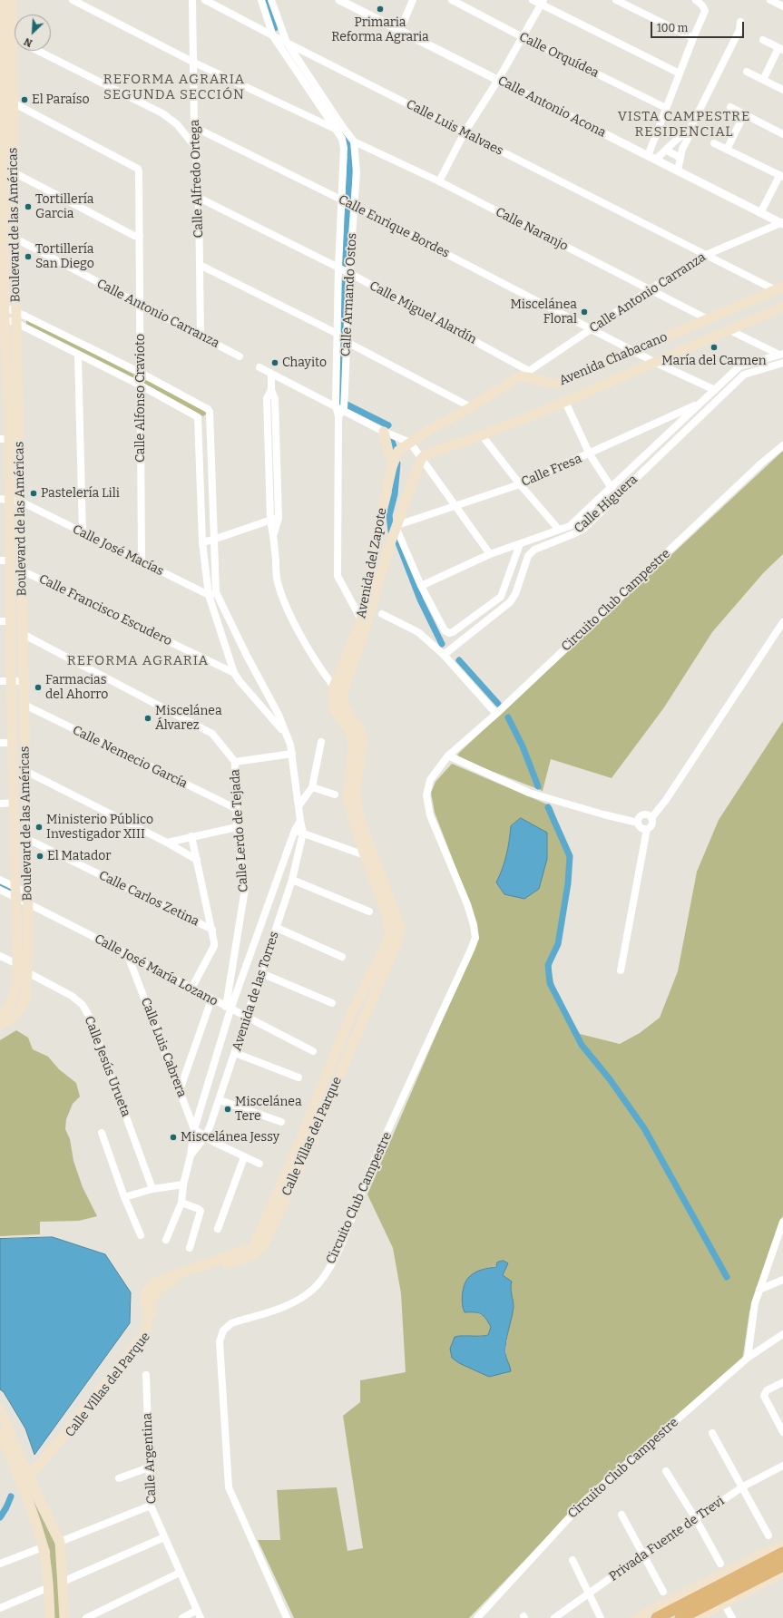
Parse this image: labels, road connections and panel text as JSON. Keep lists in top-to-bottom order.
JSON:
{
  "streets": {
    "main road": [
      "Boulevard de las Américas",
      "Avenida Chabacano",
      "Avenida del Zapote",
      "Calle Villas del Parque"
    ],
    "street": [
      "Calle Orquídea",
      "Calle Antonio Acona",
      "Calle Luis Malvaes",
      "Calle Alfredo Ortega",
      "Calle Enrique Bordes",
      "Calle Naranjo",
      "Calle Antonio Carranza",
      "Calle Armando Ostos",
      "Calle Miguel Alardín",
      "Calle Alfonso Cravioto",
      "Calle Fresa",
      "Calle Higuera",
      "Calle José Macías",
      "Circuito Club Campestre",
      "Calle Francisco Escudero",
      "Calle Nemecio García",
      "Calle Lerdo de Tejada",
      "Calle Carlos Zetina",
      "Calle José María Lozano",
      "Avenida de las Torres",
      "Calle Luis Cabrera",
      "Calle Jesús Urueta",
      "Calle Argentina",
      "Privada Fuente de Trevi"
    ]
  },
  "crossings": [
    ["Calle Antonio Acona", "Calle Antonio Carranza"],
    ["Calle Luis Malvaes", "Calle Antonio Carranza"],
    ["Calle Luis Malvaes", "Calle Armando Ostos"],
    ["Calle Luis Malvaes", "Avenida Chabacano"],
    ["Calle Alfredo Ortega", "Calle Enrique Bordes"],
    ["Calle Alfredo Ortega", "Calle Antonio Carranza"],
    ["Calle Alfredo Ortega", "Calle Miguel Alardín"],
    ["Boulevard de las Américas", "Calle Antonio Carranza"],
    ["Boulevard de las Américas", "Calle Alfonso Cravioto"],
    ["Boulevard de las Américas", "Calle José Macías"],
    ["Boulevard de las Américas", "Calle Francisco Escudero"],
    ["Boulevard de las Américas", "Calle Nemecio García"],
    ["Boulevard de las Américas", "Calle Carlos Zetina"],
    ["Boulevard de las Américas", "Calle José María Lozano"],
    ["Boulevard de las Américas", "Calle Jesús Urueta"],
    ["Calle Enrique Bordes", "Calle Antonio Carranza"],
    ["Calle Enrique Bordes", "Calle Armando Ostos"],
    ["Calle Enrique Bordes", "Avenida Chabacano"],
    ["Calle Enrique Bordes", "Calle Higuera"],
    ["Calle Naranjo", "Calle Antonio Carranza"],
    ["Calle Naranjo", "Calle Armando Ostos"],
    ["Calle Naranjo", "Avenida Chabacano"],
    ["Calle Antonio Carranza", "Calle Miguel Alardín"],
    ["Calle Antonio Carranza", "Avenida Chabacano"],
    ["Calle Antonio Carranza", "Calle Alfonso Cravioto"],
    ["Calle Armando Ostos", "Calle Miguel Alardín"],
    ["Calle Armando Ostos", "Avenida del Zapote"],
    ["Avenida Chabacano", "Avenida del Zapote"],
    ["Calle Alfonso Cravioto", "Calle José Macías"],
    ["Calle Fresa", "Calle Higuera"],
    ["Calle Fresa", "Avenida del Zapote"],
    ["Avenida del Zapote", "Calle Villas del Parque"],
    ["Calle Francisco Escudero", "Avenida de las Torres"],
    ["Calle Nemecio García", "Calle Lerdo de Tejada"],
    ["Calle Lerdo de Tejada", "Calle José María Lozano"],
    ["Calle Lerdo de Tejada", "Avenida de las Torres"],
    ["Calle José María Lozano", "Avenida de las Torres"],
    ["Calle José María Lozano", "Calle Luis Cabrera"],
    ["Avenida de las Torres", "Calle Luis Cabrera"]
  ],
  "districts": ["REFORMA AGRARIA SEGUNDA SECCIÓN", "VISTA CAMPESTRE RESIDENCIAL", "REFORMA AGRARIA"],
  "places": [
    "Primaria Reforma Agraria",
    "El Paraíso",
    "Tortillería Garcia",
    "Tortillería San Diego",
    "Miscelánea Floral",
    "María del Carmen",
    "Chayito",
    "Pastelería Lili",
    "Farmacias del Ahorro",
    "Miscelánea Álvarez",
    "Ministerio Público Investigador XIII",
    "El Matador",
    "Miscelánea Tere",
    "Miscelánea Jessy"
  ],
  "scale_bar": "100 m",
  "north": "bottom left"
}
